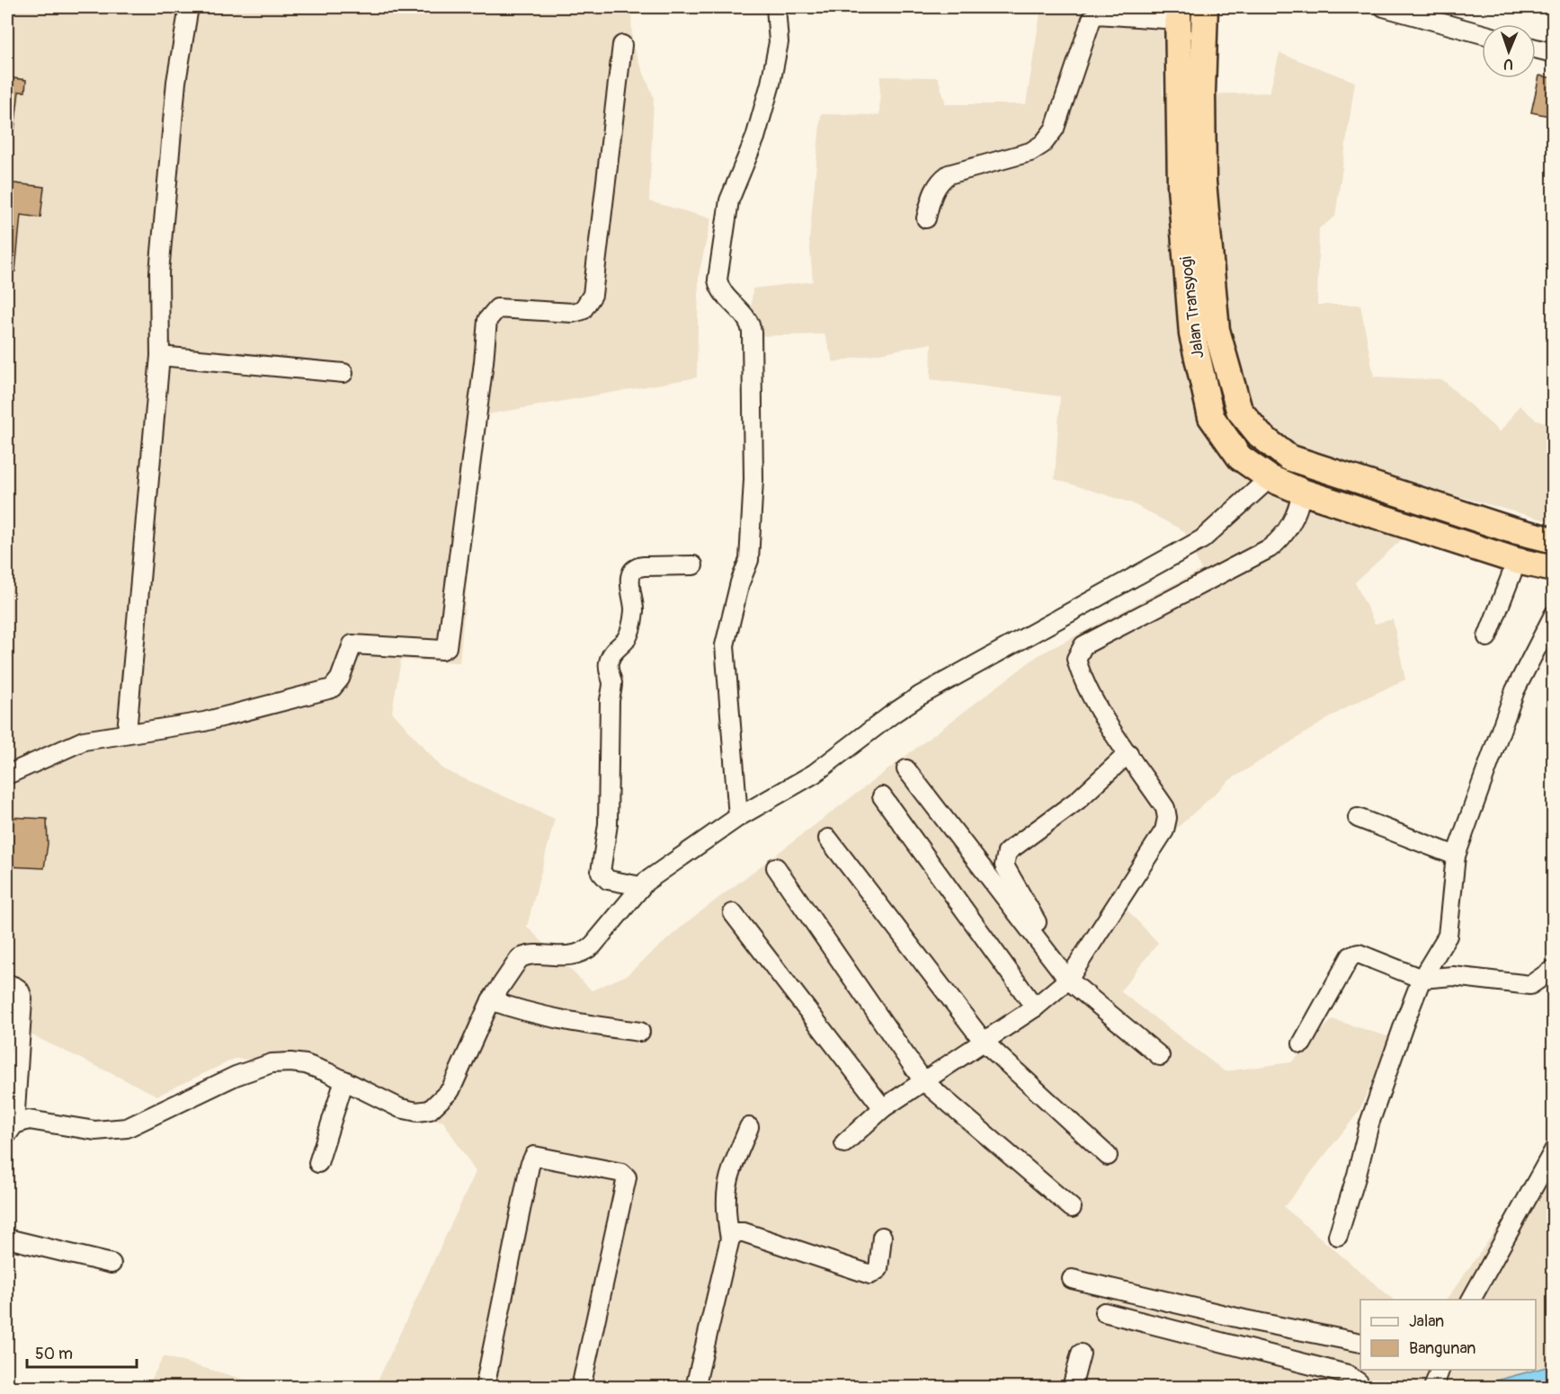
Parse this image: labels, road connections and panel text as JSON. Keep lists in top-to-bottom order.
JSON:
{
  "streets": {
    "highway": ["Jalan Transyogi"]
  },
  "legend": ["Jalan", "Bangunan"],
  "scale_bar": "50 m",
  "north": "bottom"
}
